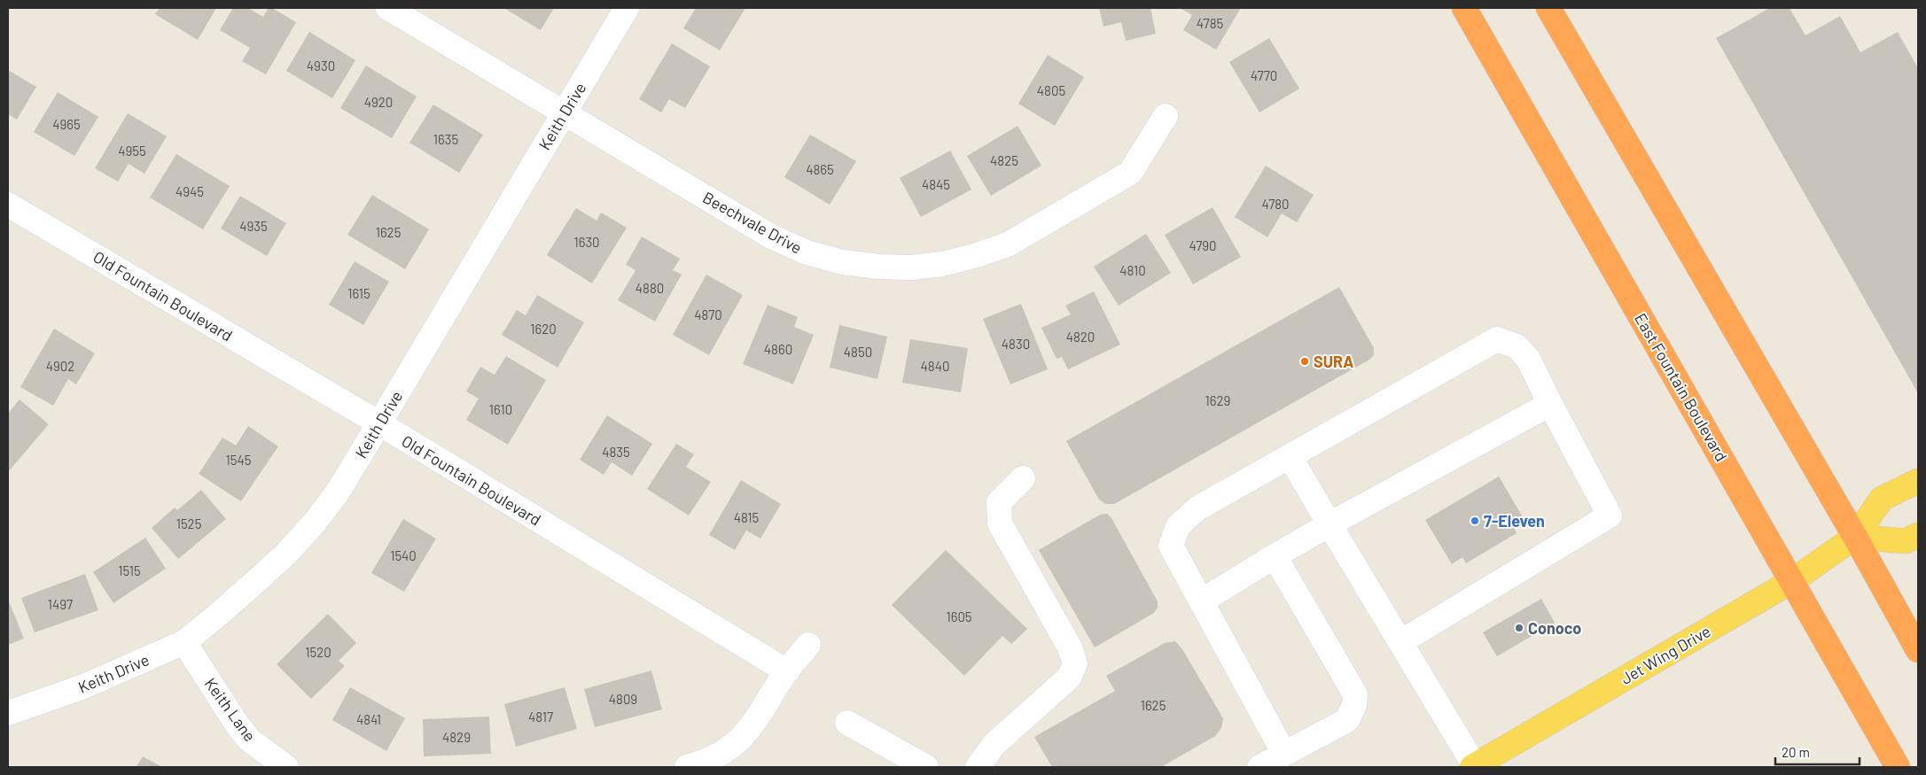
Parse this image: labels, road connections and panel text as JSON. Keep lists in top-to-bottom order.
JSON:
{
  "streets": {
    "highway": ["East Fountain Boulevard"],
    "main road": ["Jet Wing Drive"],
    "street": [
      "Keith Drive",
      "Beechvale Drive",
      "Old Fountain Boulevard",
      "Keith Lane"
    ]
  },
  "crossings": [
    ["Keith Drive", "Beechvale Drive"],
    ["Keith Drive", "Old Fountain Boulevard"],
    ["Keith Drive", "Keith Lane"],
    ["East Fountain Boulevard", "Jet Wing Drive"]
  ],
  "places": ["SURA", "7-Eleven", "Conoco"],
  "house_numbers": [
    "4785",
    "4930",
    "4770",
    "4805",
    "4920",
    "4965",
    "1635",
    "4955",
    "4825",
    "4865",
    "4845",
    "4945",
    "4780",
    "4935",
    "1625",
    "1630",
    "4790",
    "4810",
    "4880",
    "1615",
    "4870",
    "1620",
    "4820",
    "4830",
    "4860",
    "4850",
    "4902",
    "4840",
    "1629",
    "1610",
    "4835",
    "1545",
    "4815",
    "1525",
    "1540",
    "1515",
    "1497",
    "1605",
    "1520",
    "4809",
    "1625",
    "4817",
    "4841",
    "4829"
  ],
  "scale_bar": "20 m"
}
